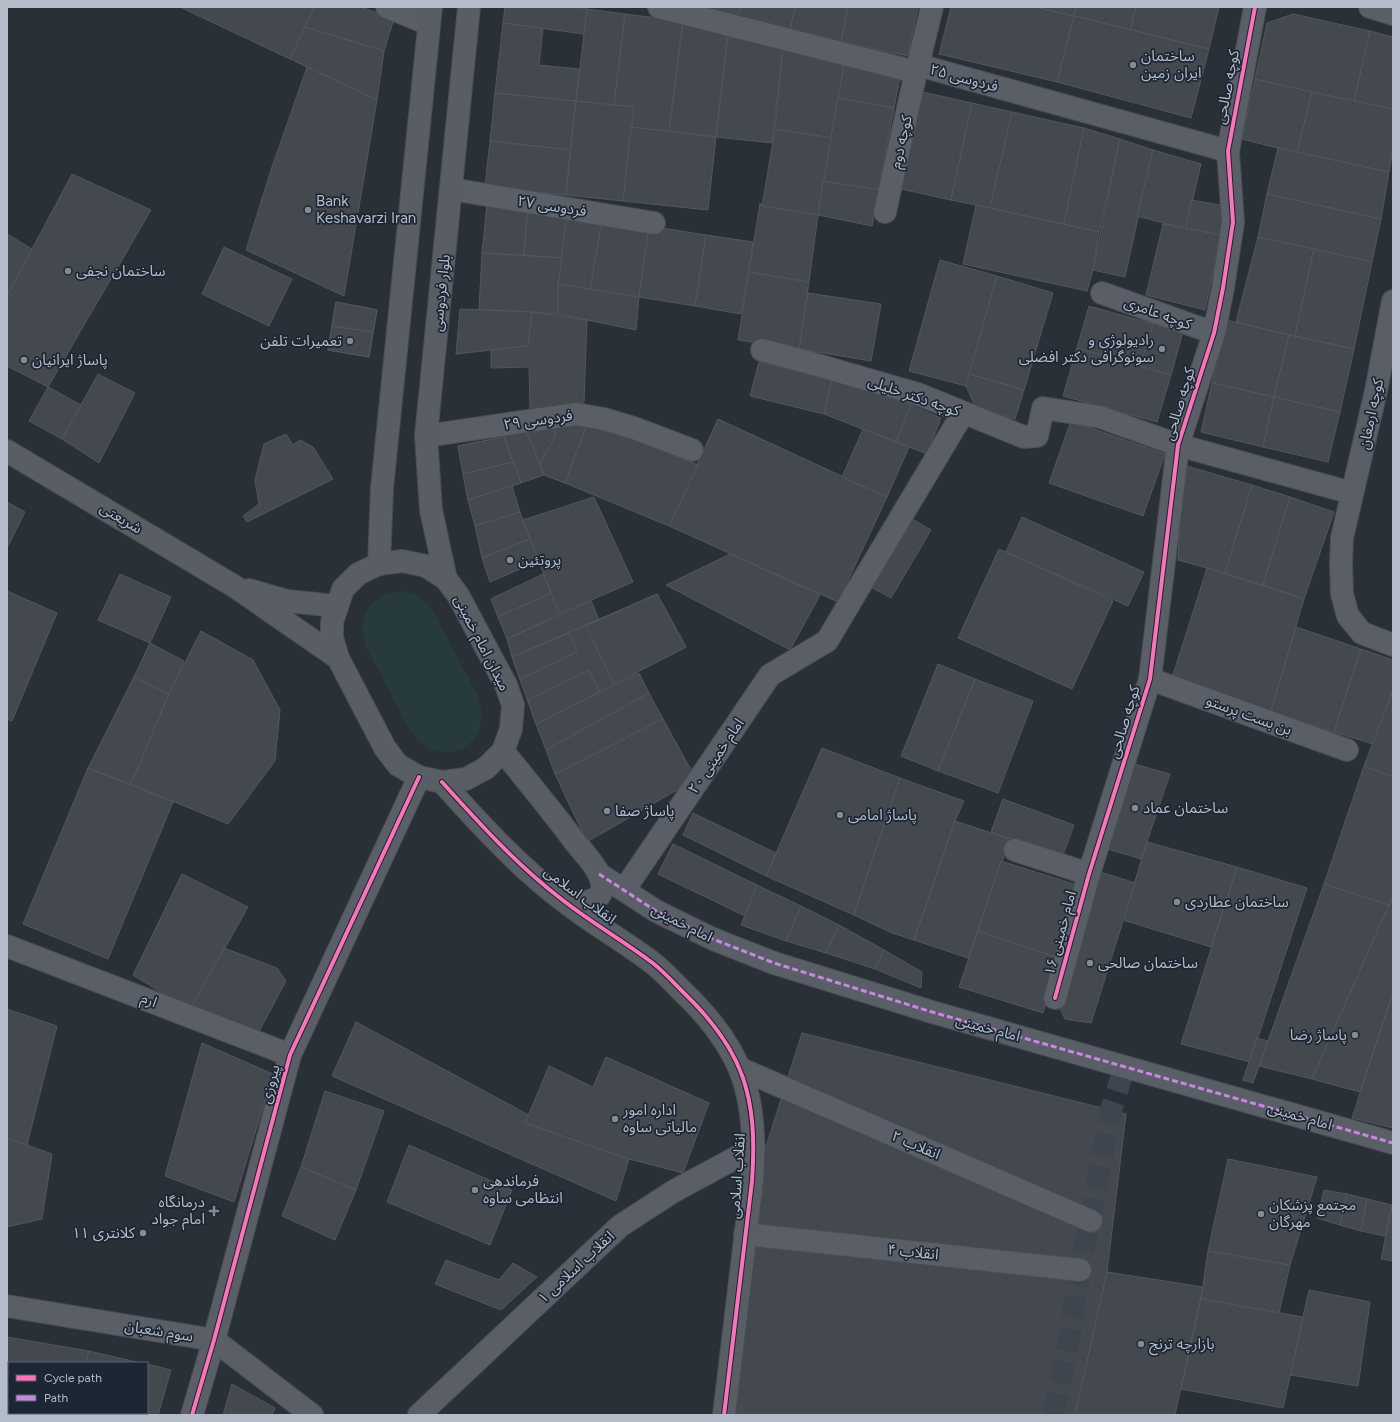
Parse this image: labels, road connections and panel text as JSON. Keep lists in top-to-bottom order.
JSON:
{
  "streets": {
    "main road": [
      "بلوار فردوسی",
      "شریعتی",
      "میدان امام خمینی",
      "انقلاب اسلامی"
    ],
    "street": [
      "فردوسی ۲۵",
      "کوچه صالحی",
      "کوچه دوم",
      "فردوسی ۲۷",
      "کوچه عامری",
      "کوچه دکتر خلیلی",
      "کوچه ارمغان",
      "فردوسی ۲۹",
      "بن بست پرستو",
      "امام خمینی ۲۰",
      "امام خمینی",
      "امام خمینی ۱۶",
      "ارم",
      "پیروزی",
      "انقلاب ۲",
      "انقلاب ۴",
      "انقلاب اسلامی ۱",
      "سوم شعبان"
    ]
  },
  "crossings": [
    ["فردوسی ۲۵", "کوچه صالحی"],
    ["فردوسی ۲۵", "کوچه دوم"],
    ["کوچه صالحی", "کوچه عامری"],
    ["کوچه صالحی", "کوچه دکتر خلیلی"],
    ["کوچه صالحی", "بن بست پرستو"],
    ["کوچه صالحی", "امام خمینی ۱۶"],
    ["فردوسی ۲۷", "بلوار فردوسی"],
    ["بلوار فردوسی", "فردوسی ۲۹"],
    ["بلوار فردوسی", "میدان امام خمینی"],
    ["کوچه دکتر خلیلی", "امام خمینی ۲۰"],
    ["شریعتی", "میدان امام خمینی"],
    ["میدان امام خمینی", "انقلاب اسلامی"],
    ["میدان امام خمینی", "پیروزی"],
    ["امام خمینی ۲۰", "امام خمینی"],
    ["انقلاب اسلامی", "انقلاب ۲"],
    ["انقلاب اسلامی", "انقلاب ۴"],
    ["انقلاب اسلامی", "انقلاب اسلامی ۱"],
    ["ارم", "پیروزی"],
    ["پیروزی", "سوم شعبان"]
  ],
  "places": {
    "other": [
      "ساختمان ایران زمین",
      "Bank Keshavarzi Iran",
      "ساختمان نجفی",
      "تعمیرات تلفن",
      "رادیولوژی و سونوگرافی دکتر افضلی",
      "پاساژ ایرانیان",
      "پروتئین",
      "ساختمان عماد",
      "پاساژ صفا",
      "پاساژ امامی",
      "ساختمان عطاردی",
      "ساختمان صالحی",
      "پاساژ رضا",
      "اداره امور مالیاتی ساوه",
      "فرماندهی انتظامی ساوه",
      "مجتمع پزشكان مهرگان",
      "کلانتری ۱۱",
      "بازارچه ترنج"
    ],
    "health": ["درمانگاه امام جواد"]
  },
  "legend": ["Cycle path", "Path"]
}
